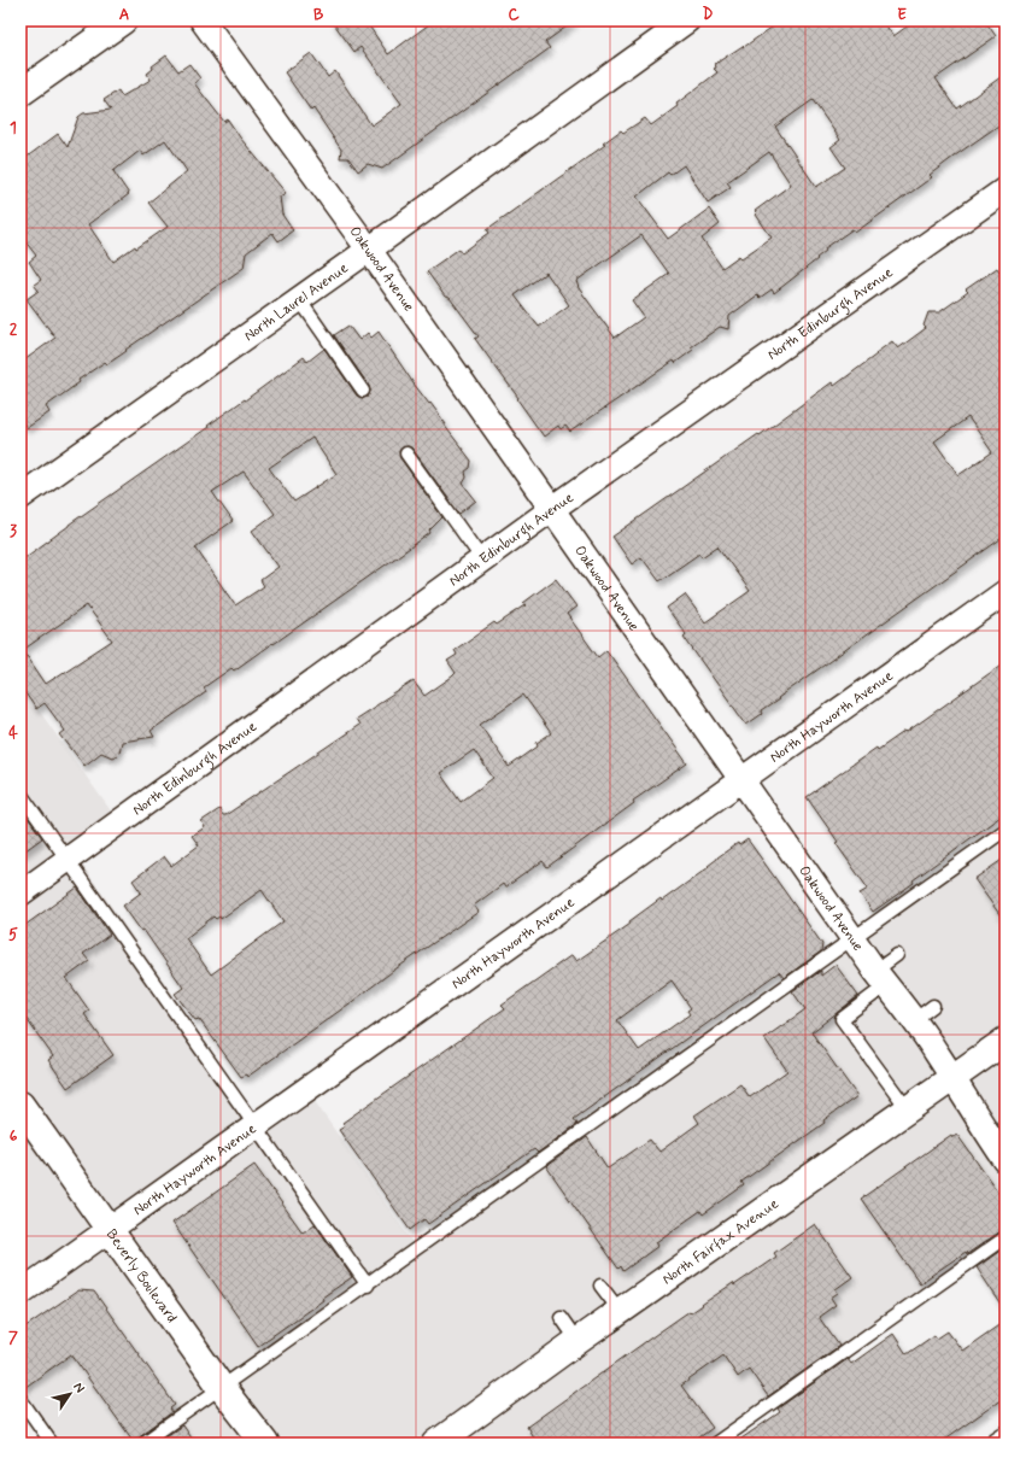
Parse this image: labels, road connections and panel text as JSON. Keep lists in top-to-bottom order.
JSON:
{
  "streets": {
    "main road": ["North Fairfax Avenue", "Beverly Boulevard"],
    "street": [
      "Oakwood Avenue",
      "North Laurel Avenue",
      "North Edinburgh Avenue",
      "North Hayworth Avenue"
    ]
  },
  "crossings": [
    ["Oakwood Avenue", "North Laurel Avenue"],
    ["Oakwood Avenue", "North Edinburgh Avenue"],
    ["Oakwood Avenue", "North Hayworth Avenue"],
    ["Oakwood Avenue", "North Fairfax Avenue"],
    ["North Hayworth Avenue", "Beverly Boulevard"]
  ],
  "north": "top right",
  "grid": {
    "columns": [
      "A",
      "B",
      "C",
      "D",
      "E"
    ],
    "rows": [
      "1",
      "2",
      "3",
      "4",
      "5",
      "6",
      "7"
    ]
  }
}
